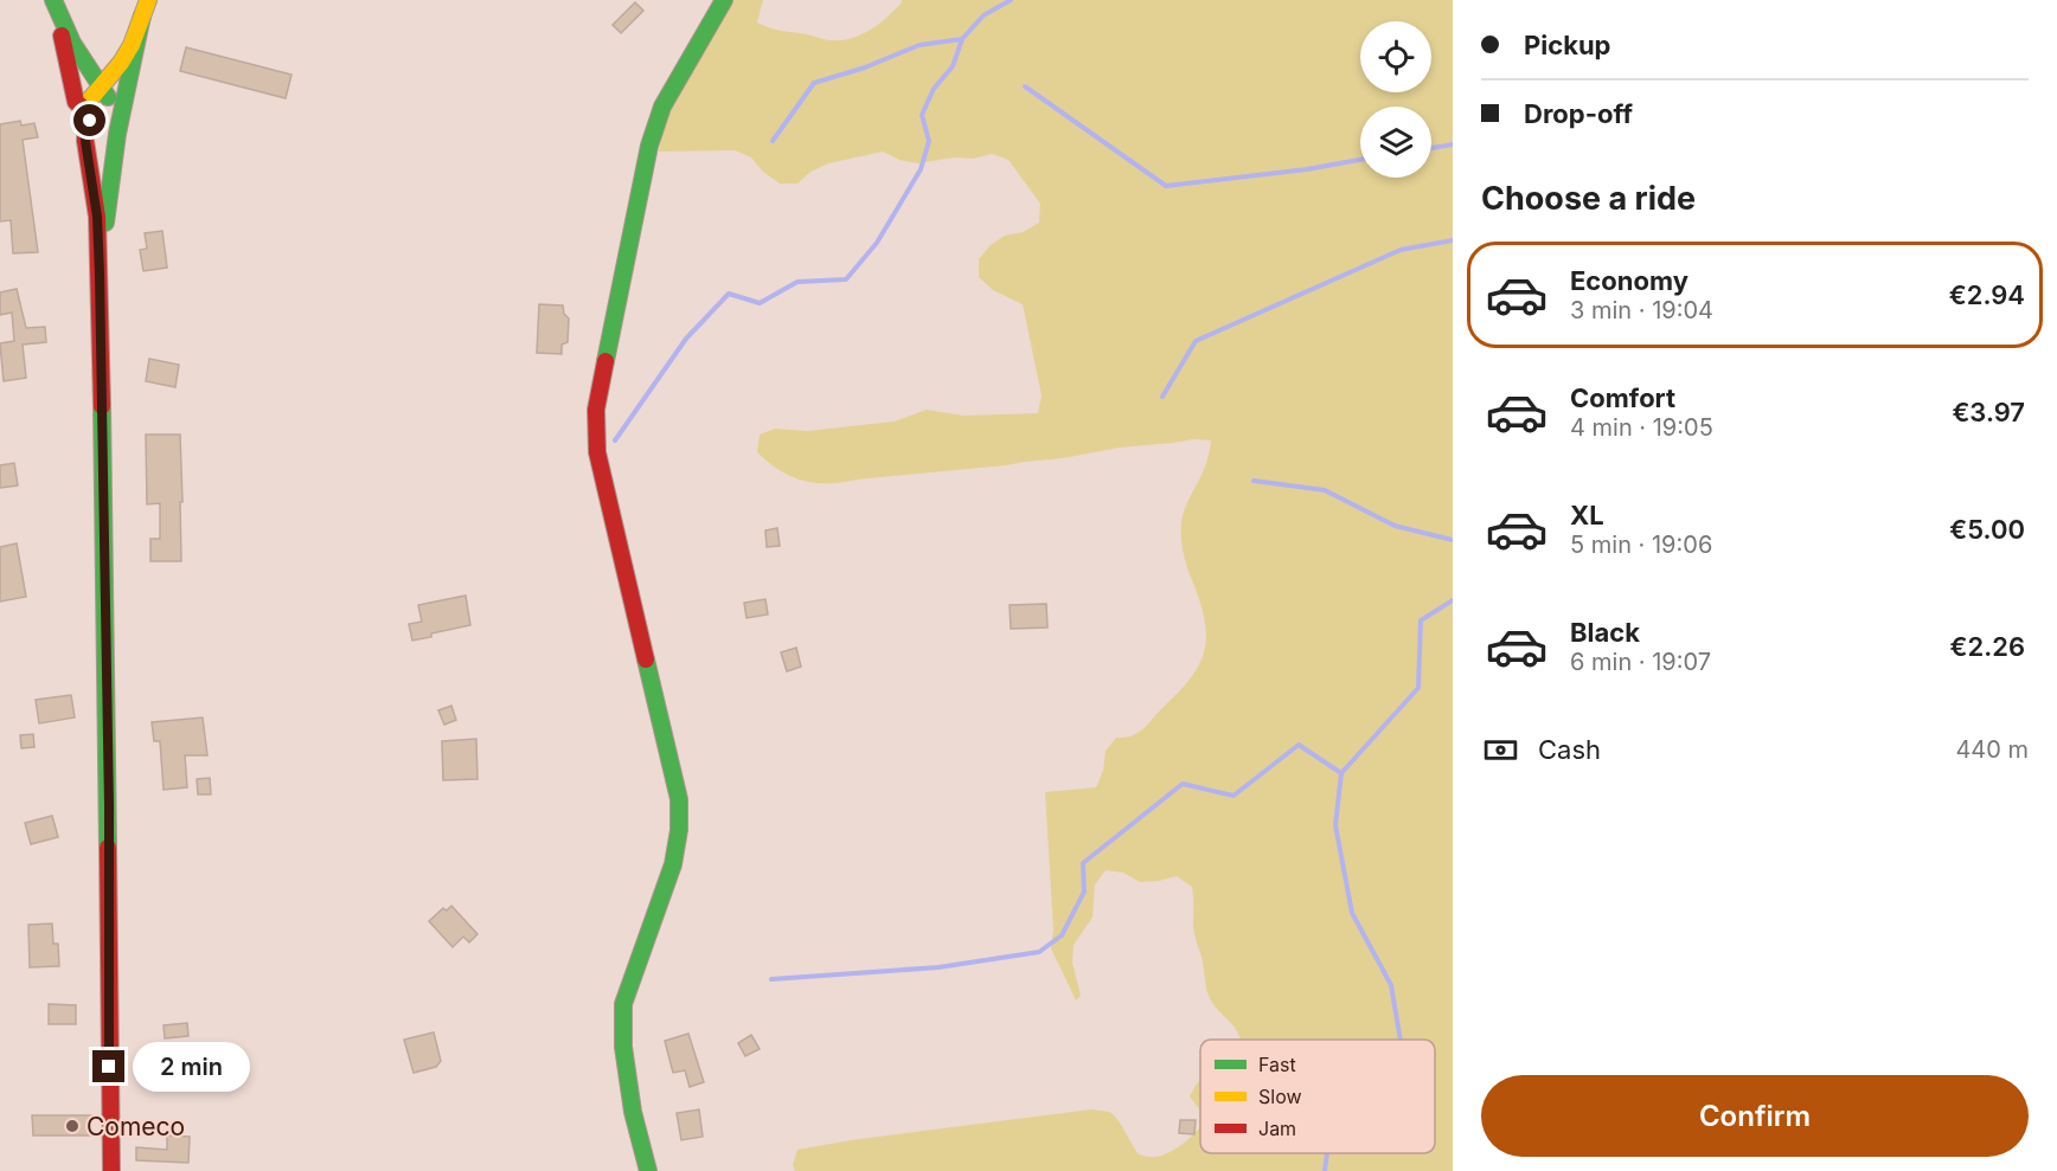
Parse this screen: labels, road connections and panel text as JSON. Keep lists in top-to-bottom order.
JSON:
{
  "places": ["Comeco"],
  "legend": ["Fast", "Slow", "Jam"],
  "page": {
    "banner": ["Pickup", "Drop-off"],
    "heading": "Choose a ride",
    "list": [
      {
        "name": "Economy",
        "note": "3 min · 19:04",
        "value": "€2.94"
      },
      {
        "name": "Comfort",
        "note": "4 min · 19:05",
        "value": "€3.97"
      },
      {
        "name": "XL",
        "note": "5 min · 19:06",
        "value": "€5.00"
      },
      {
        "name": "Black",
        "note": "6 min · 19:07",
        "value": "€2.26"
      }
    ],
    "pay": ["Cash", "440 m"],
    "bubble": "2 min",
    "buttons": "Confirm"
  }
}
